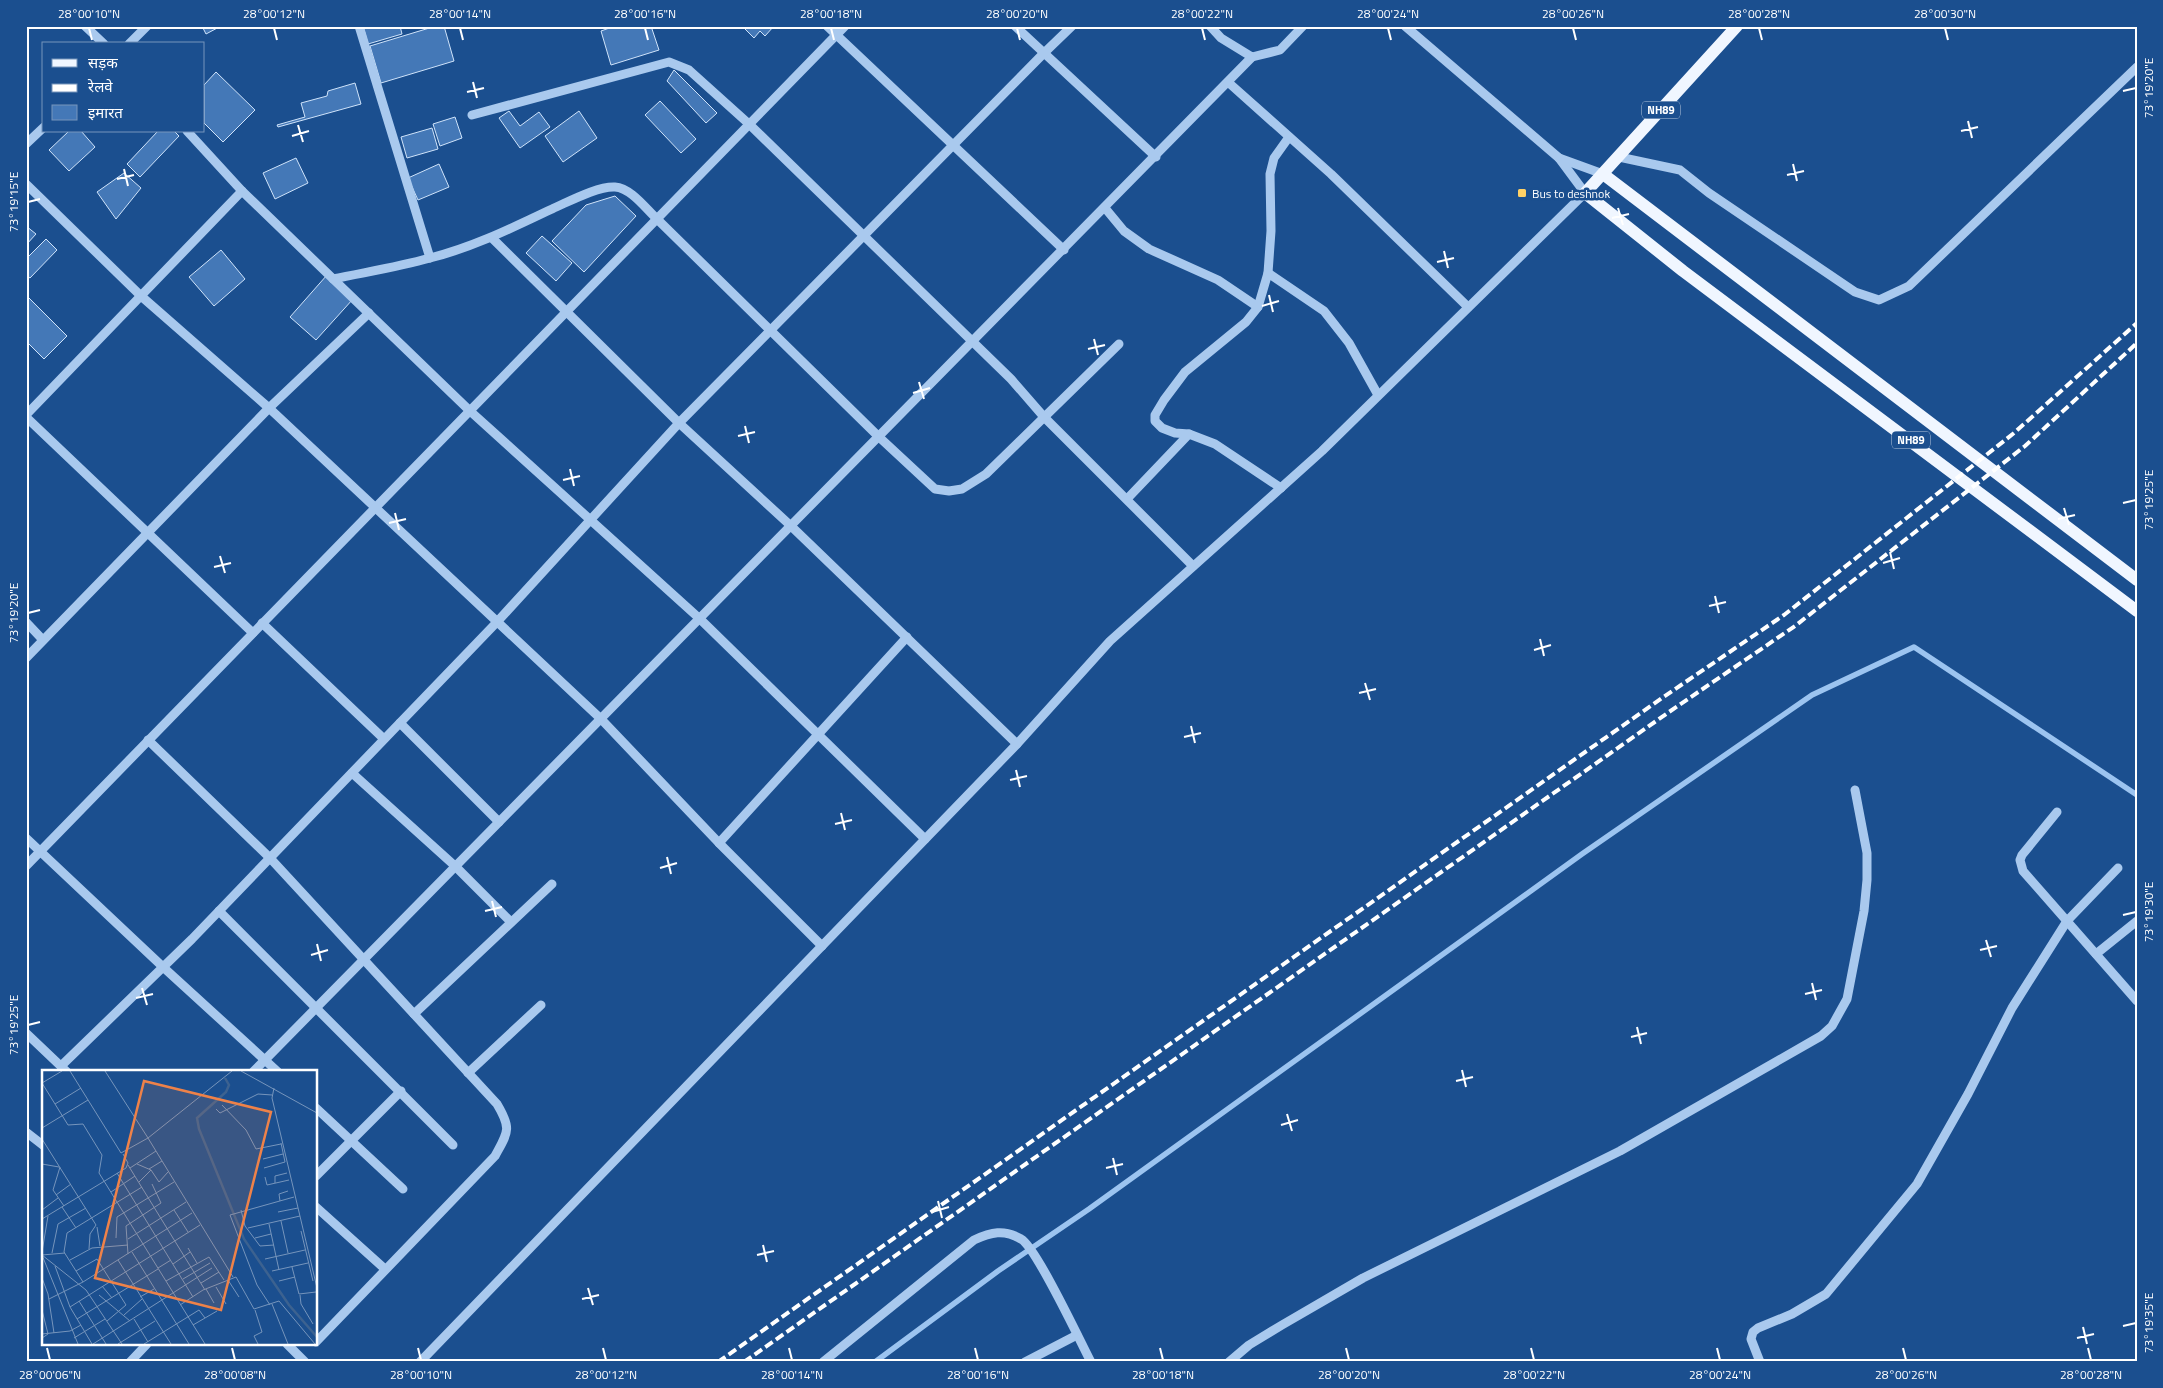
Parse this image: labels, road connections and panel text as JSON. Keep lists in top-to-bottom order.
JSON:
{
  "streets": {
    "main road": ["NH89"]
  },
  "places": {
    "transit": ["Bus to deshnok"]
  },
  "legend": ["सड़क", "रेलवे", "इमारत"],
  "coordinates": [
    "28°00'10\"N",
    "28°00'12\"N",
    "28°00'14\"N",
    "28°00'16\"N",
    "28°00'18\"N",
    "28°00'20\"N",
    "28°00'22\"N",
    "28°00'24\"N",
    "28°00'26\"N",
    "28°00'28\"N",
    "28°00'30\"N",
    "73°19'20\"E",
    "73°19'15\"E",
    "73°19'25\"E",
    "73°19'30\"E",
    "73°19'35\"E",
    "28°00'06\"N",
    "28°00'08\"N"
  ]
}
